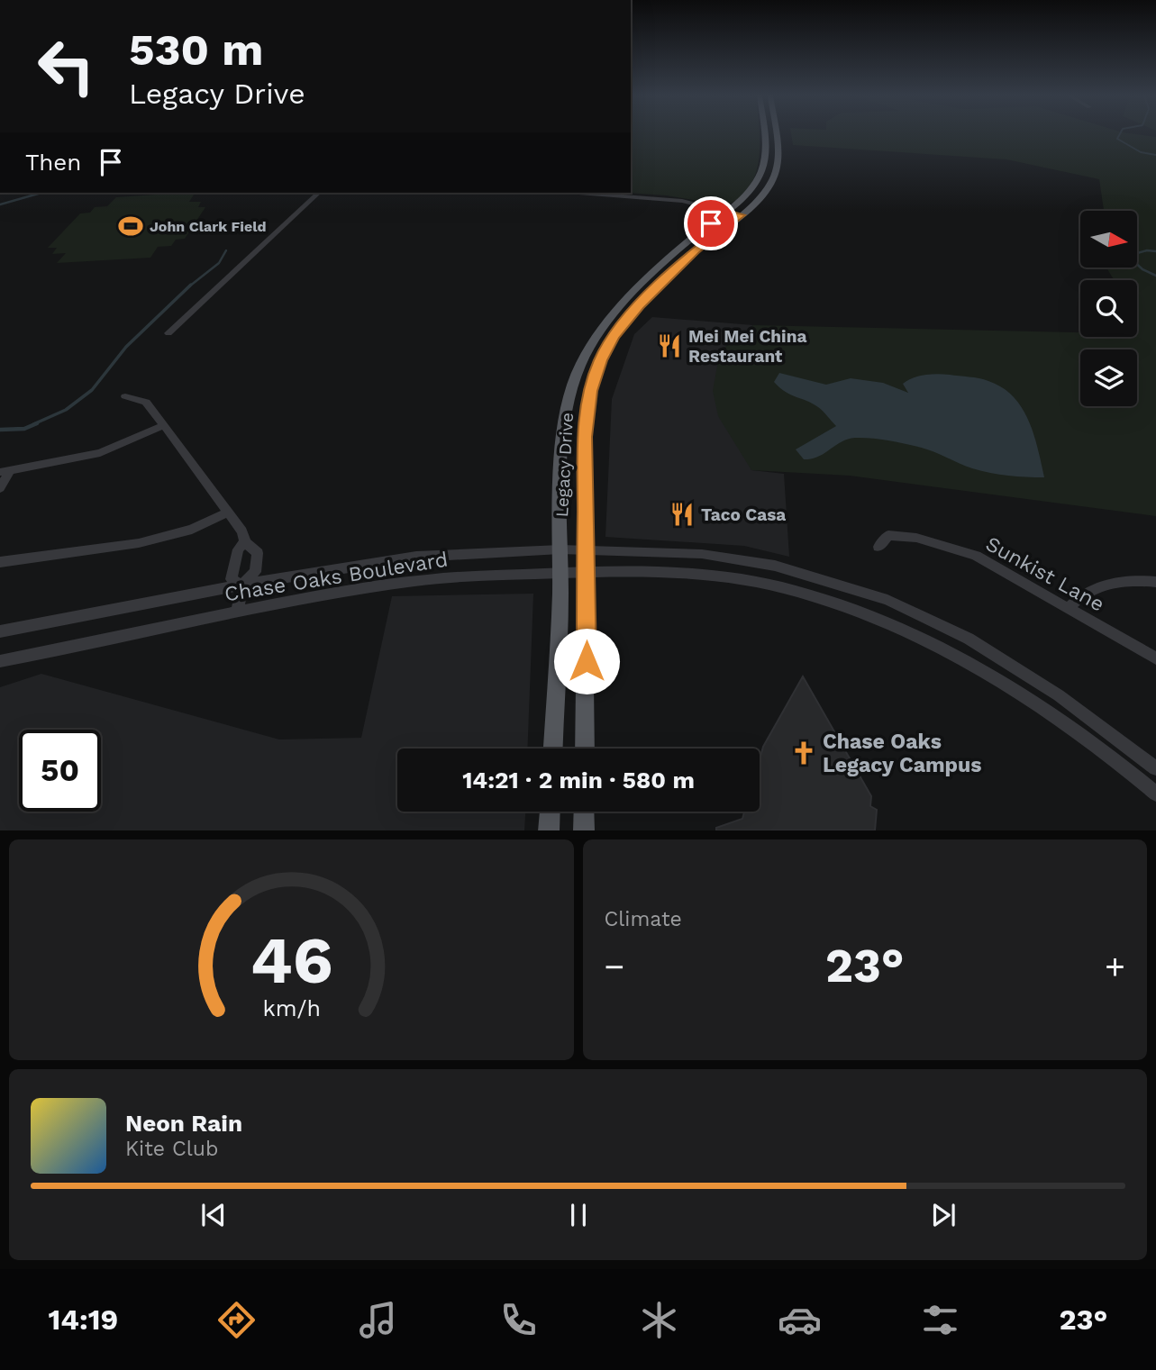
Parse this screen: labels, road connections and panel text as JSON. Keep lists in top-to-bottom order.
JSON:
{
  "streets": {
    "main road": ["Legacy Drive"],
    "street": ["Sunkist Lane", "Chase Oaks Boulevard"]
  },
  "crossings": [
    ["Legacy Drive", "Chase Oaks Boulevard"]
  ],
  "places": {
    "sports": ["John Clark Field"],
    "restaurant": ["Mei Mei China Restaurant", "Taco Casa"],
    "church": ["Chase Oaks Legacy Campus"]
  },
  "north": "right",
  "page": {
    "turn": ["530 m", "Legacy Drive"],
    "then": "Then",
    "limit": "50",
    "trip": "14:21 · 2 min · 580 m",
    "tile": "Climate",
    "heat": ["−", "23°", "+"],
    "song": ["Neon Rain", "Kite Club"],
    "tabs": ["14:19", "23°"],
    "gauge": ["46", "km/h"]
  }
}
